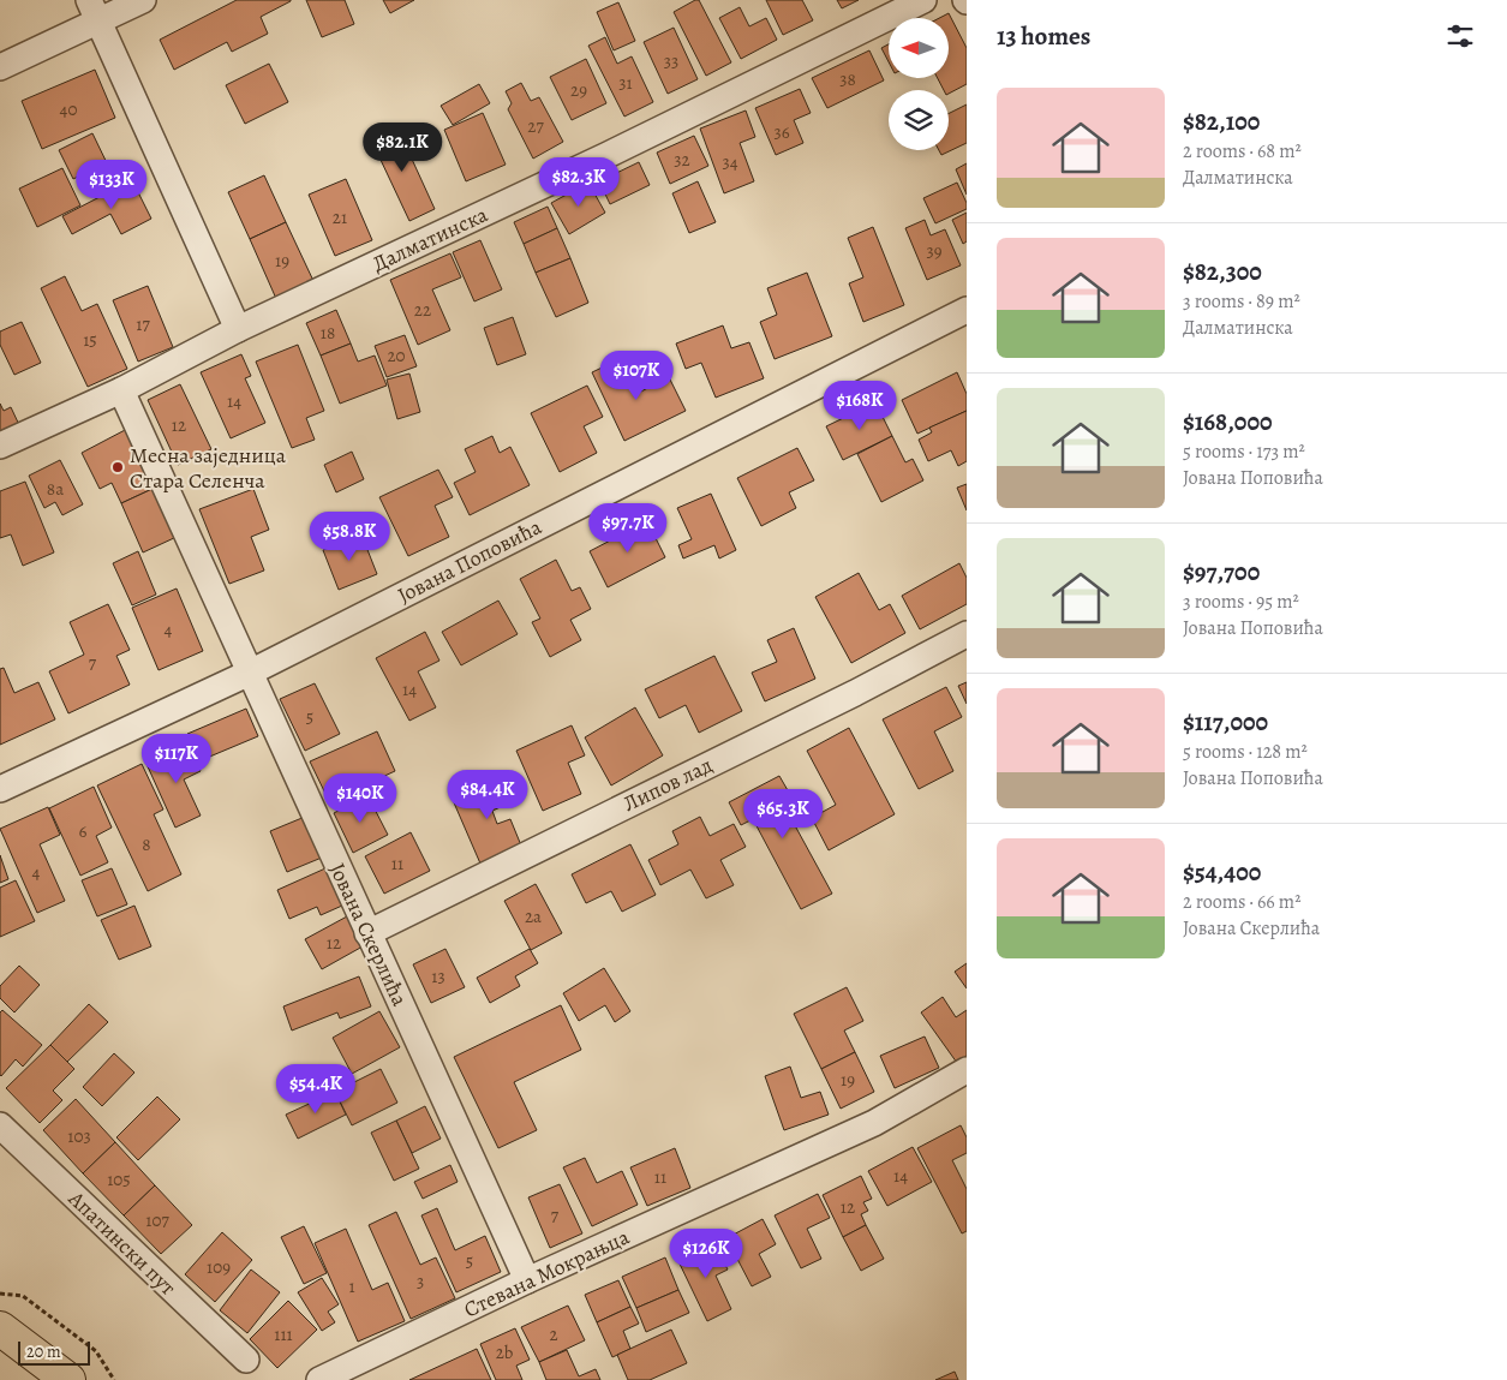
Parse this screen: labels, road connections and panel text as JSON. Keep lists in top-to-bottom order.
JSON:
{
  "streets": {
    "street": [
      "Далматинска",
      "Јована Поповића",
      "Липов лад",
      "Јована Скерлића",
      "Апатински пут",
      "Стевана Мокрањца"
    ]
  },
  "crossings": [
    ["Далматинска", "Јована Скерлића"],
    ["Јована Поповића", "Јована Скерлића"],
    ["Липов лад", "Јована Скерлића"],
    ["Јована Скерлића", "Стевана Мокрањца"]
  ],
  "places": ["Месна заједница Стара Селенча"],
  "house_numbers": [
    "33",
    "38",
    "31",
    "29",
    "40",
    "27",
    "36",
    "32",
    "34",
    "21",
    "39",
    "19",
    "22",
    "17",
    "18",
    "15",
    "20",
    "14",
    "12",
    "8a",
    "4",
    "7",
    "14",
    "5",
    "6",
    "8",
    "11",
    "4",
    "2a",
    "12",
    "13",
    "19",
    "103",
    "14",
    "11",
    "105",
    "12",
    "7",
    "107",
    "5",
    "109",
    "3",
    "1",
    "111",
    "2",
    "2b"
  ],
  "scale_bar": "20 m",
  "north": "left",
  "page": {
    "heading": "13 homes",
    "list": [
      {
        "name": "$82,100",
        "note": "2 rooms · 68 m² · Далматинска"
      },
      {
        "name": "$82,300",
        "note": "3 rooms · 89 m² · Далматинска"
      },
      {
        "name": "$168,000",
        "note": "5 rooms · 173 m² · Јована Поповића"
      },
      {
        "name": "$97,700",
        "note": "3 rooms · 95 m² · Јована Поповића"
      },
      {
        "name": "$117,000",
        "note": "5 rooms · 128 m² · Јована Поповића"
      },
      {
        "name": "$54,400",
        "note": "2 rooms · 66 m² · Јована Скерлића"
      }
    ],
    "price": [
      "$82.1K",
      "$82.3K",
      "$133K",
      "$107K",
      "$168K",
      "$97.7K",
      "$58.8K",
      "$117K",
      "$84.4K",
      "$140K",
      "$65.3K",
      "$54.4K",
      "$126K"
    ],
    "scale": "20 m"
  }
}
